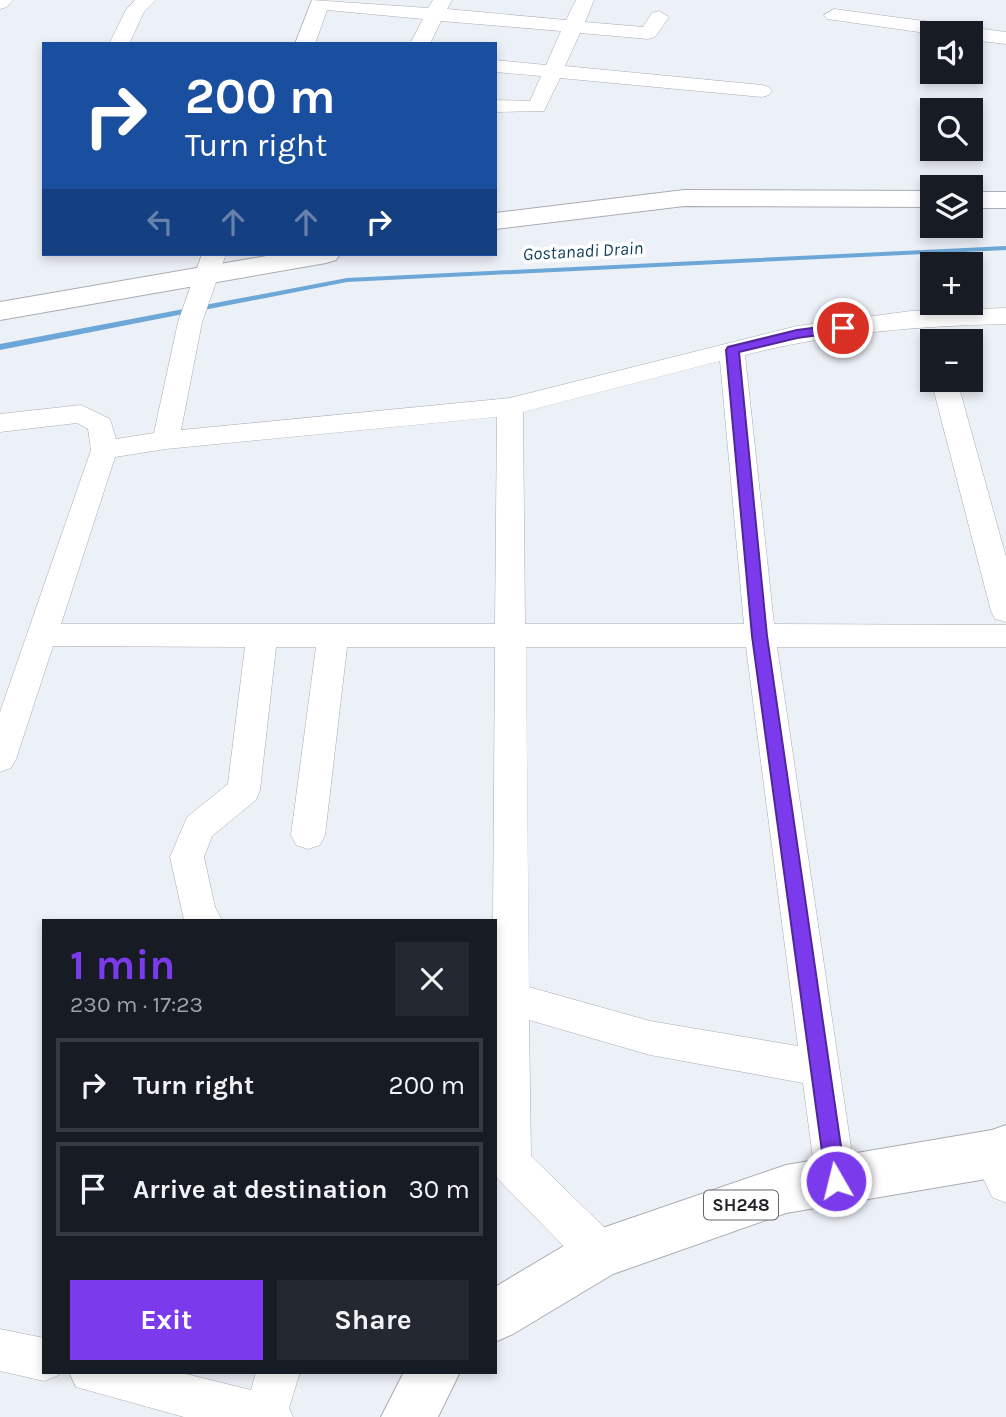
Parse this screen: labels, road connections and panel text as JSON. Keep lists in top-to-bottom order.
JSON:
{
  "streets": {
    "street": ["SH248"]
  },
  "water": ["Gostanadi Drain"],
  "page": {
    "map_buttons": ["+", "−"],
    "turn": ["200 m", "Turn right"],
    "heading": ["1 min", "230 m · 17:23"],
    "list": [
      {
        "name": "Turn right",
        "value": "200 m"
      },
      {
        "name": "Arrive at destination",
        "value": "30 m"
      }
    ],
    "buttons": ["Exit", "Share"]
  }
}
